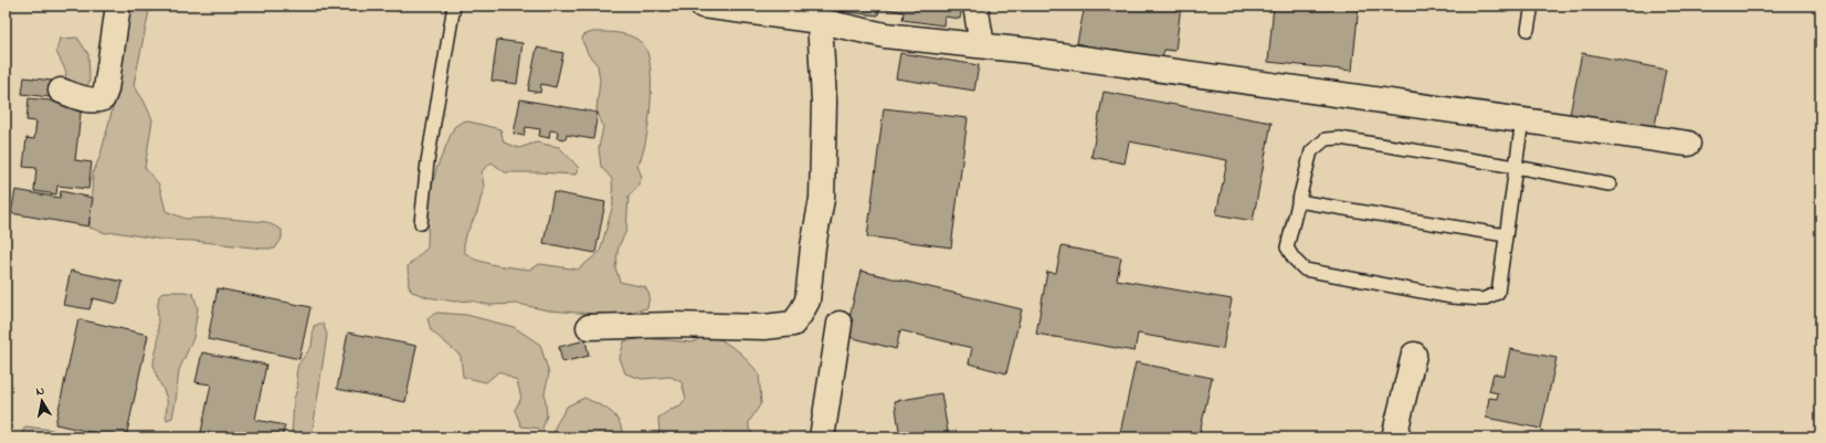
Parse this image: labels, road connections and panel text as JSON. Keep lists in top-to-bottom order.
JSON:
{
  "north": "top"
}
